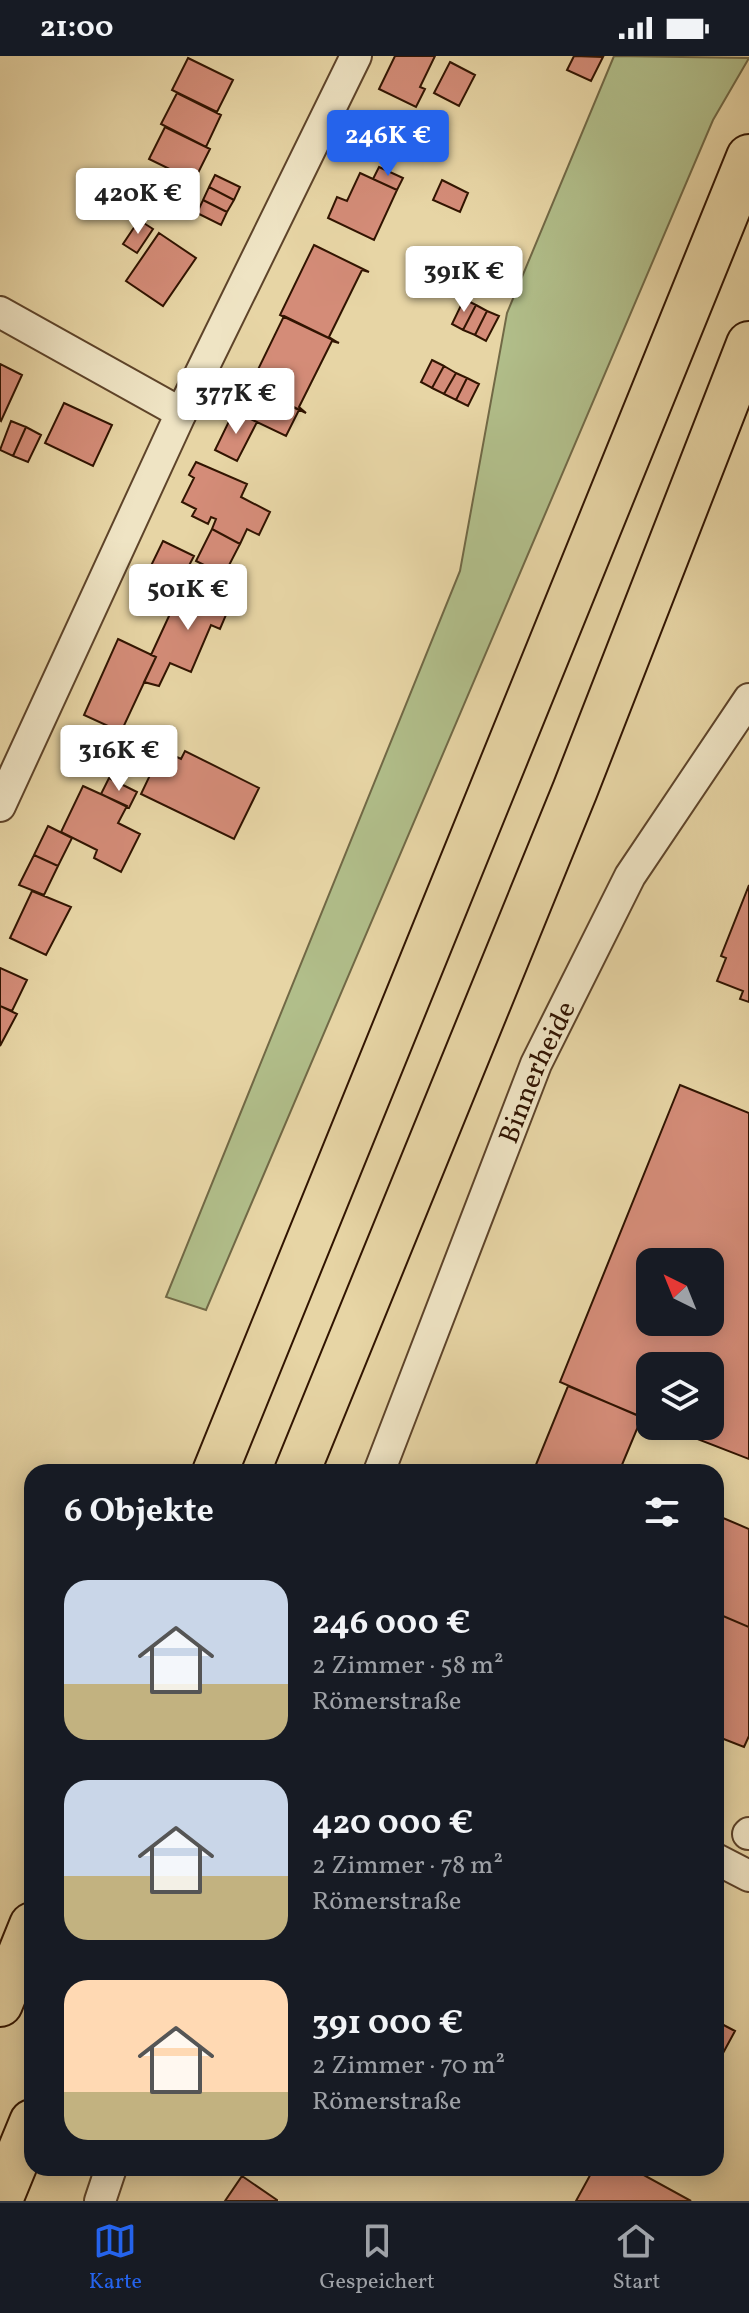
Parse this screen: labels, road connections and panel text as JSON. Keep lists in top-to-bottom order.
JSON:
{
  "streets": {
    "street": ["Binnerheide"]
  },
  "north": "top left",
  "page": {
    "status": "21:00",
    "price": [
      "246K €",
      "420K €",
      "391K €",
      "377K €",
      "501K €",
      "316K €"
    ],
    "heading": "6 Objekte",
    "list": [
      {
        "name": "246 000 €",
        "note": "2 Zimmer · 58 m² · Römerstraße"
      },
      {
        "name": "420 000 €",
        "note": "2 Zimmer · 78 m² · Römerstraße"
      },
      {
        "name": "391 000 €",
        "note": "2 Zimmer · 70 m² · Römerstraße"
      }
    ],
    "tabs": ["Karte", "Gespeichert", "Start"]
  }
}
